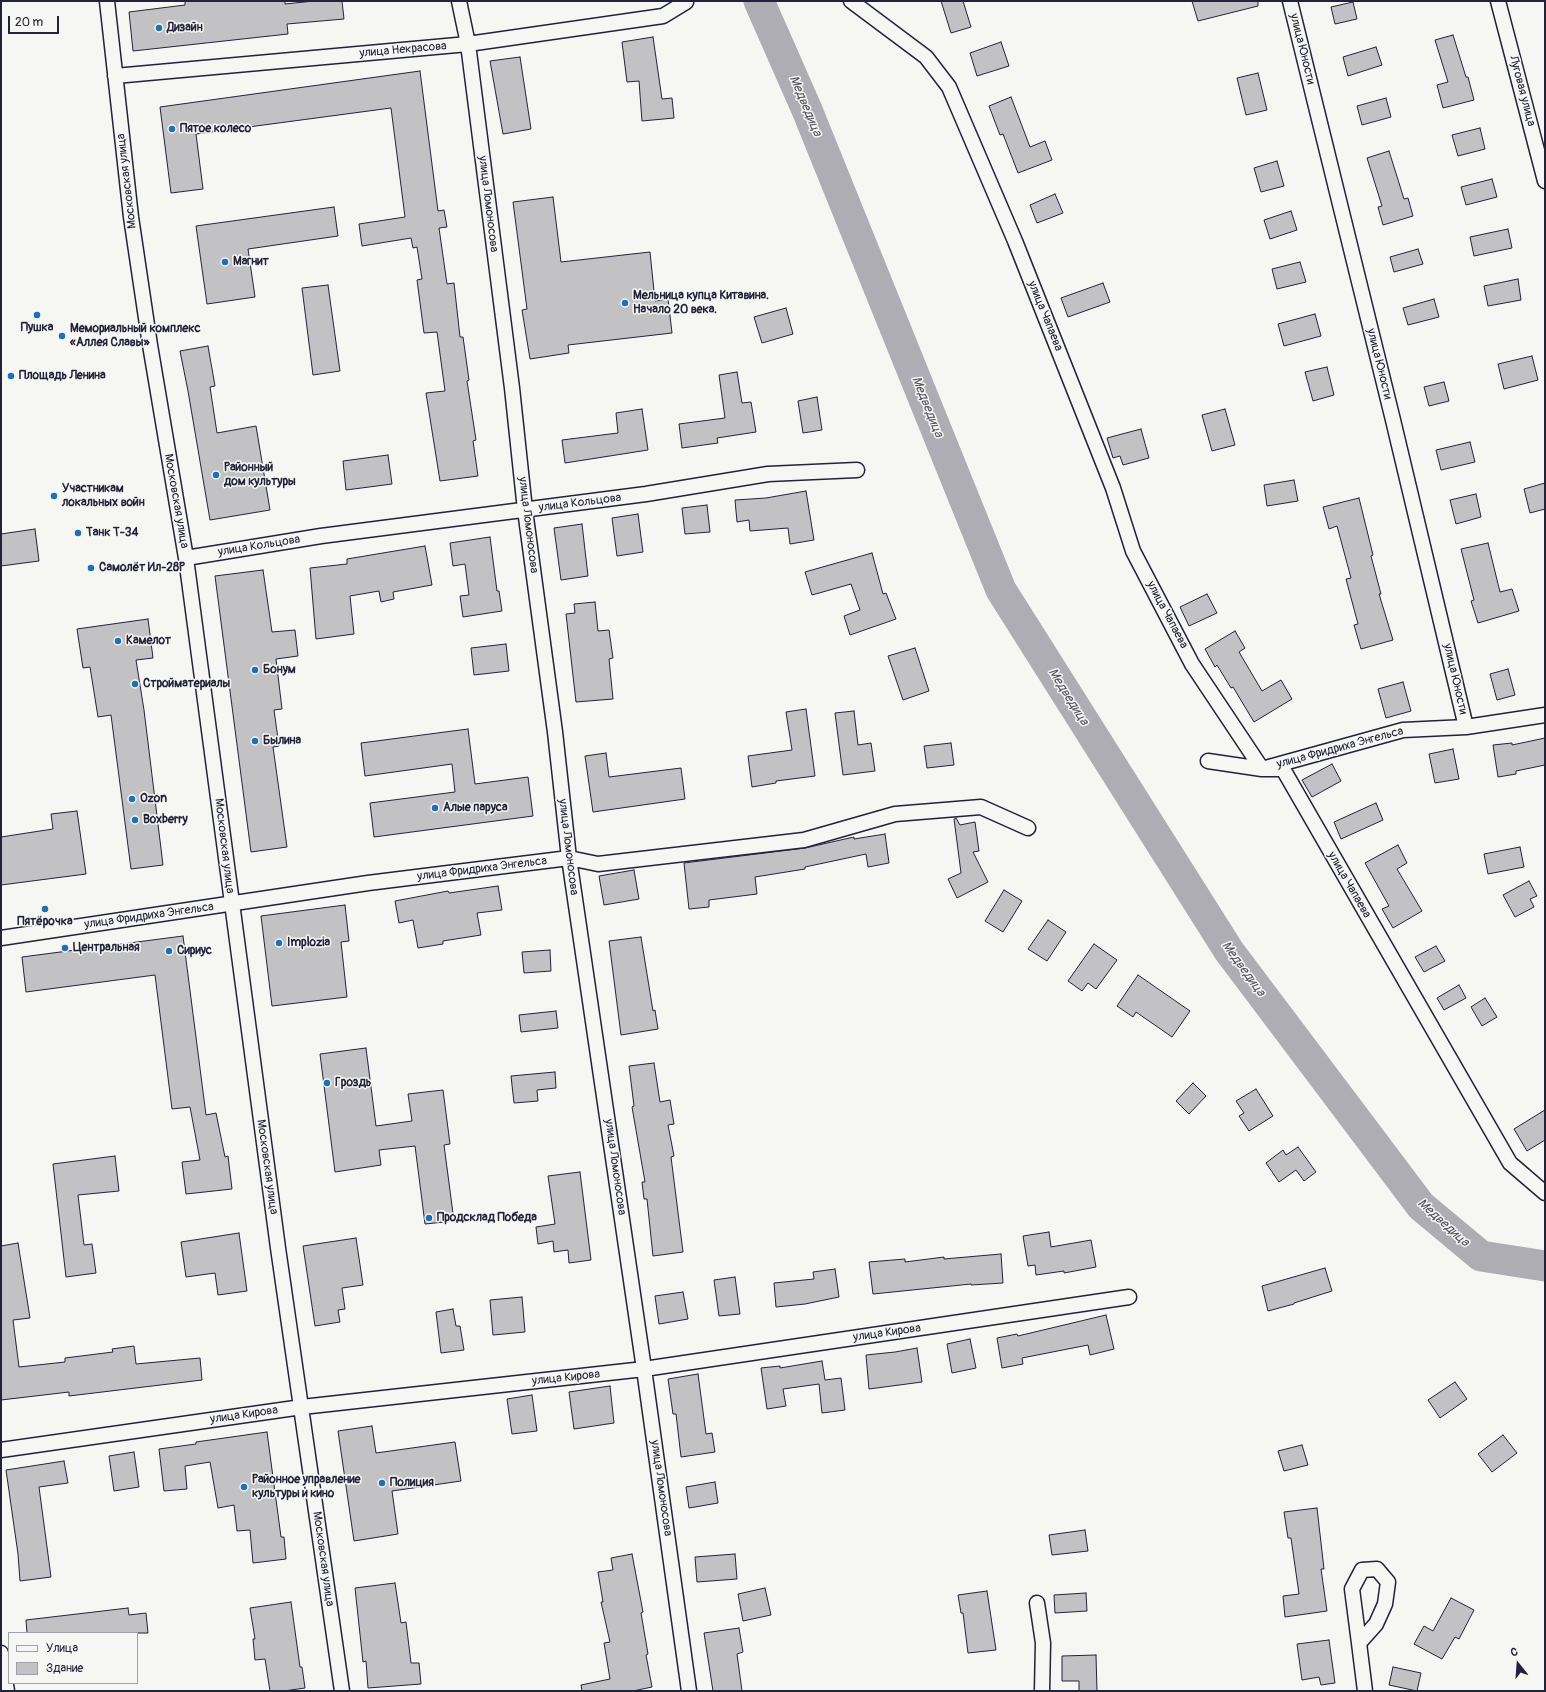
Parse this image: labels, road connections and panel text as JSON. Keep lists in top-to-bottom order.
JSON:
{
  "streets": {
    "street": [
      "улица Юности",
      "улица Некрасова",
      "Луговая улица",
      "Московская улица",
      "улица Ломоносова",
      "улица Чапаева",
      "улица Кольцова",
      "улица Фридриха Энгельса",
      "улица Кирова"
    ]
  },
  "crossings": [
    ["улица Юности", "улица Фридриха Энгельса"],
    ["улица Некрасова", "Московская улица"],
    ["улица Некрасова", "улица Ломоносова"],
    ["Московская улица", "улица Кольцова"],
    ["Московская улица", "улица Фридриха Энгельса"],
    ["Московская улица", "улица Кирова"],
    ["улица Ломоносова", "улица Кольцова"],
    ["улица Ломоносова", "улица Фридриха Энгельса"],
    ["улица Ломоносова", "улица Кирова"],
    ["улица Чапаева", "улица Фридриха Энгельса"]
  ],
  "water": ["Медведица"],
  "places": [
    "Дизайн",
    "Пятое колесо",
    "Магнит",
    "Мельница купца Китавина. Начало 20 века.",
    "Пушка",
    "Мемориальный комплекс «Аллея Славы»",
    "Площадь Ленина",
    "Районный дом культуры",
    "Участникам локальных войн",
    "Танк Т-34",
    "Самолёт Ил-28Р",
    "Камелот",
    "Бонум",
    "Стройматериалы",
    "Былина",
    "Ozon",
    "Алые паруса",
    "Boxberry",
    "Пятёрочка",
    "Implozia",
    "Центральная",
    "Сириус",
    "Гроздь",
    "Продсклад Победа",
    "Полиция",
    "Районное управление культуры и кино"
  ],
  "legend": ["Улица", "Здание"],
  "scale_bar": "20 m",
  "north": "top"
}
